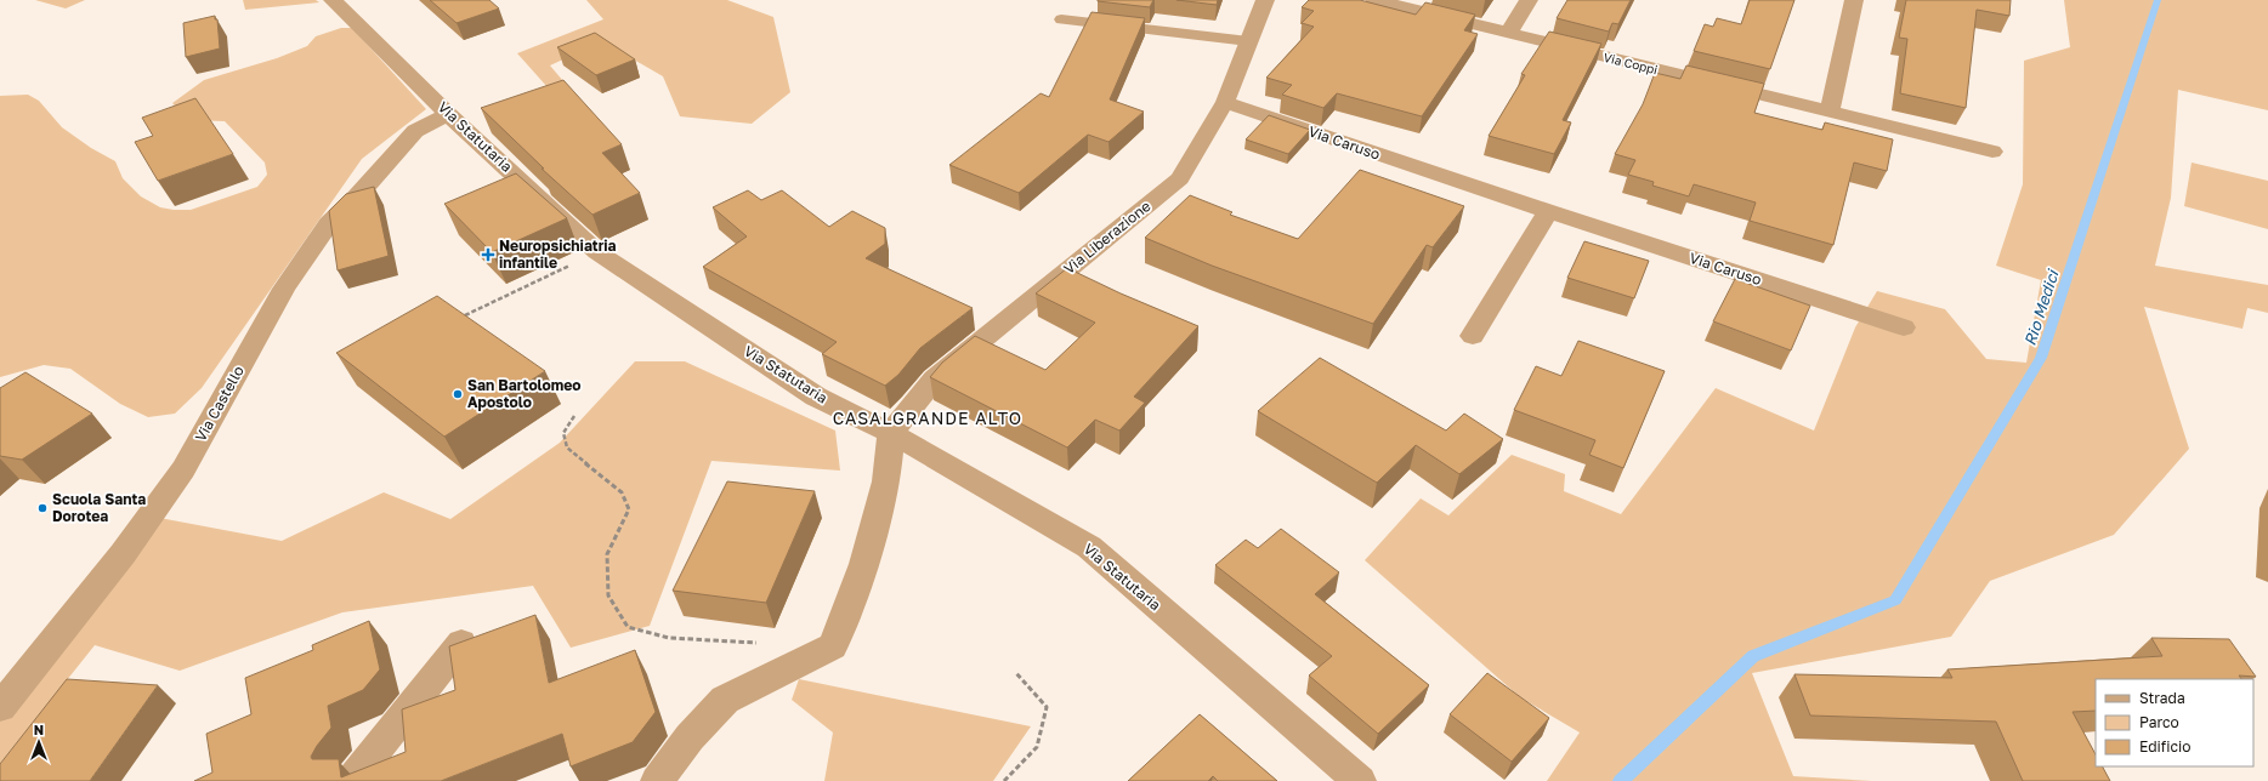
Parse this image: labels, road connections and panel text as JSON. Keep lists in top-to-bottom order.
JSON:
{
  "streets": {
    "street": [
      "Via Coppi",
      "Via Statutaria",
      "Via Caruso",
      "Via Liberazione",
      "Via Castello"
    ]
  },
  "crossings": [
    ["Via Statutaria", "Via Liberazione"],
    ["Via Statutaria", "Via Castello"],
    ["Via Caruso", "Via Liberazione"]
  ],
  "districts": ["CASALGRANDE ALTO"],
  "water": ["Rio Medici"],
  "places": {
    "health": ["Neuropsichiatria infantile"],
    "other": ["San Bartolomeo Apostolo", "Scuola Santa Dorotea"]
  },
  "legend": ["Strada", "Parco", "Edificio"],
  "north": "top"
}
